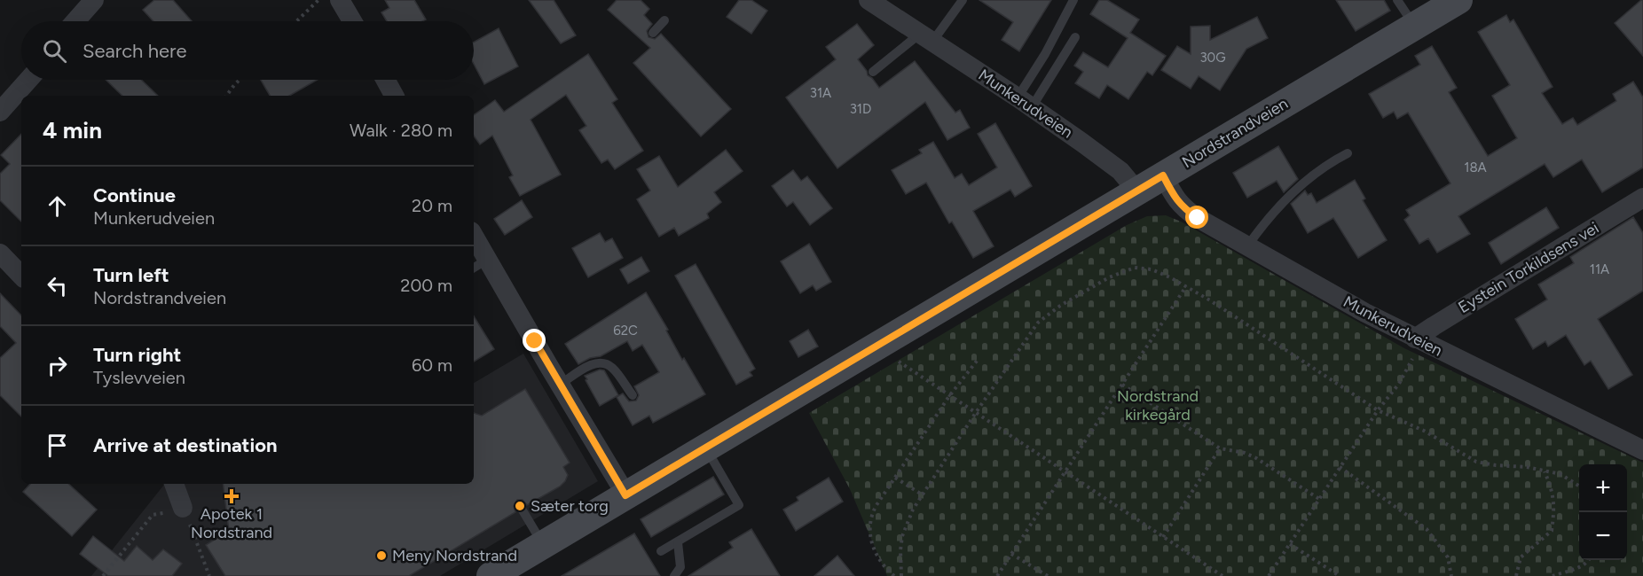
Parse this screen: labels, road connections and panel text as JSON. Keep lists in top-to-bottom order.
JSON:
{
  "streets": {
    "main road": ["Nordstrandveien"],
    "street": ["Munkerudveien", "Eystein Torkildsens vei"]
  },
  "crossings": [
    ["Munkerudveien", "Nordstrandveien"],
    ["Munkerudveien", "Eystein Torkildsens vei"]
  ],
  "parks": ["Nordstrand kirkegård"],
  "places": {
    "health": ["Apotek 1 Nordstrand"],
    "other": ["Sæter torg", "Meny Nordstrand"]
  },
  "house_numbers": [
    "30G",
    "31A",
    "31D",
    "18A",
    "11A",
    "62C"
  ],
  "page": {
    "search": "Search here",
    "heading": ["4 min", "Walk · 280 m"],
    "list": [
      ["Continue", "Munkerudveien", "20 m"],
      ["Turn left", "Nordstrandveien", "200 m"],
      ["Turn right", "Tyslevveien", "60 m"],
      "Arrive at destination"
    ],
    "map_buttons": ["+", "−"]
  }
}
